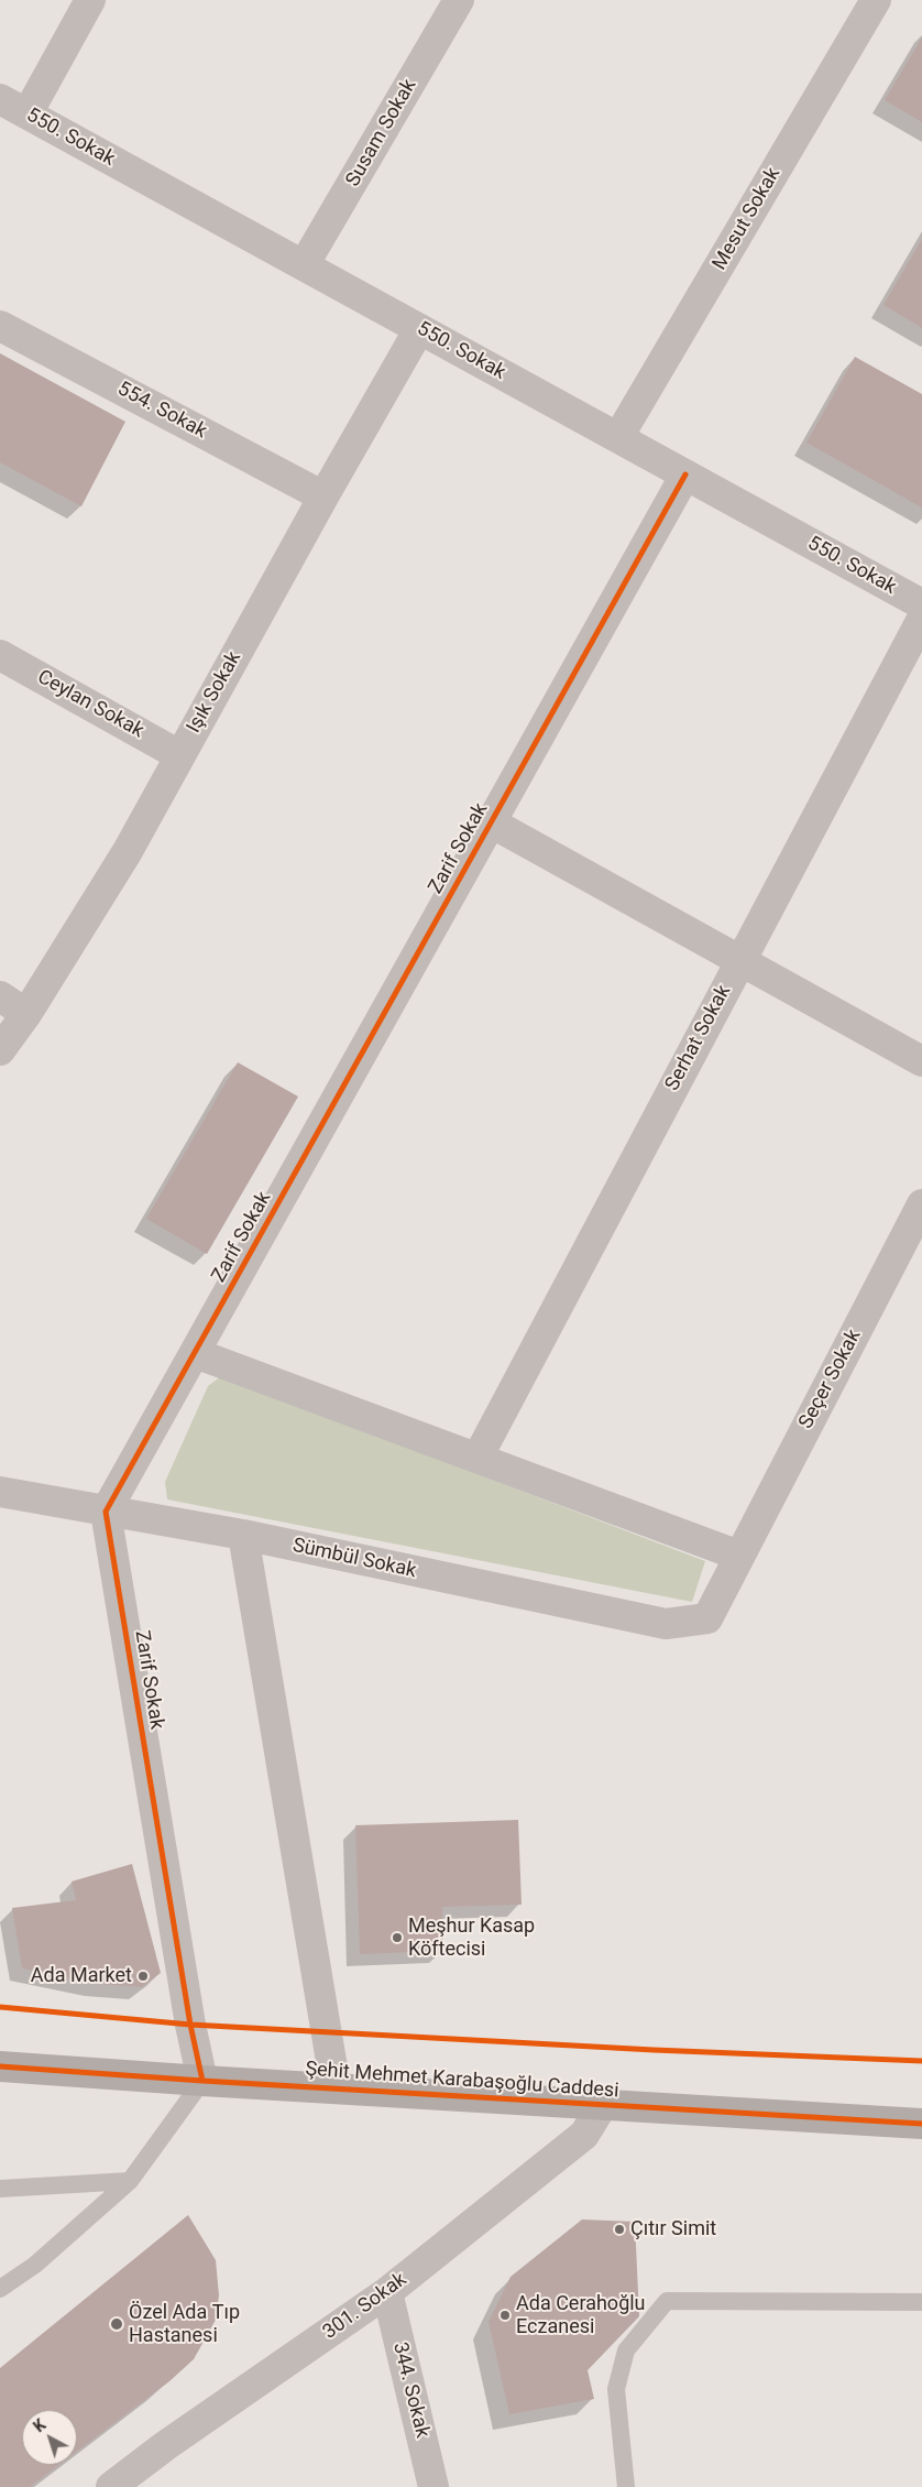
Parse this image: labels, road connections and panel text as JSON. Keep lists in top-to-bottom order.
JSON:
{
  "streets": {
    "main road": ["Şehit Mehmet Karabaşoğlu Caddesi"],
    "street": [
      "Susam Sokak",
      "550. Sokak",
      "Mesut Sokak",
      "554. Sokak",
      "Işık Sokak",
      "Ceylan Sokak",
      "Zarif Sokak",
      "Serhat Sokak",
      "Seçer Sokak",
      "Sümbül Sokak",
      "301. Sokak",
      "344. Sokak"
    ]
  },
  "crossings": [
    ["Susam Sokak", "550. Sokak"],
    ["550. Sokak", "Mesut Sokak"],
    ["550. Sokak", "Işık Sokak"],
    ["550. Sokak", "Zarif Sokak"],
    ["554. Sokak", "Işık Sokak"],
    ["Işık Sokak", "Ceylan Sokak"],
    ["Zarif Sokak", "Sümbül Sokak"],
    ["Zarif Sokak", "Şehit Mehmet Karabaşoğlu Caddesi"],
    ["Seçer Sokak", "Sümbül Sokak"],
    ["Şehit Mehmet Karabaşoğlu Caddesi", "301. Sokak"],
    ["301. Sokak", "344. Sokak"]
  ],
  "places": [
    "Meşhur Kasap Köftecisi",
    "Ada Market",
    "Çıtır Simit",
    "Ada Cerahoğlu Eczanesi",
    "Özel Ada Tıp Hastanesi"
  ],
  "north": "top left"
}
